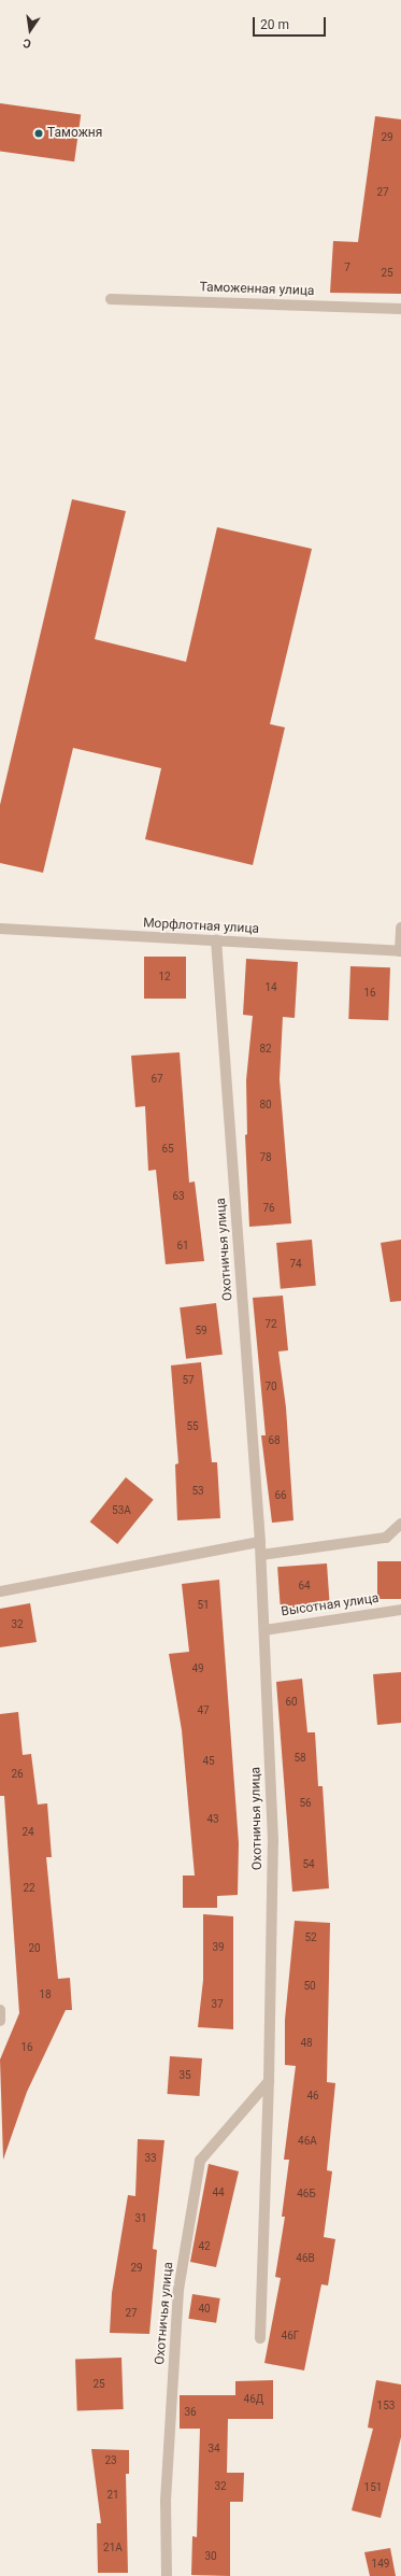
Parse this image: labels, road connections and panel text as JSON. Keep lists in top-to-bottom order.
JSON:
{
  "streets": {
    "street": [
      "Таможенная улица",
      "Морфлотная улица",
      "Охотничья улица",
      "Высотная улица"
    ]
  },
  "crossings": [
    ["Морфлотная улица", "Охотничья улица"],
    ["Охотничья улица", "Высотная улица"]
  ],
  "places": ["Таможня"],
  "house_numbers": [
    "29",
    "27",
    "7",
    "25",
    "12",
    "14",
    "16",
    "82",
    "67",
    "80",
    "65",
    "78",
    "63",
    "76",
    "61",
    "74",
    "72",
    "59",
    "57",
    "70",
    "55",
    "68",
    "53",
    "66",
    "53А",
    "64",
    "51",
    "32",
    "49",
    "60",
    "47",
    "58",
    "45",
    "26",
    "56",
    "43",
    "24",
    "54",
    "22",
    "52",
    "39",
    "20",
    "50",
    "18",
    "37",
    "48",
    "16",
    "35",
    "46",
    "46А",
    "33",
    "44",
    "46Б",
    "31",
    "42",
    "46В",
    "29",
    "40",
    "27",
    "46Г",
    "25",
    "46Д",
    "153",
    "36",
    "34",
    "23",
    "32",
    "151",
    "21",
    "21А",
    "30",
    "149"
  ],
  "scale_bar": "20 m",
  "north": "bottom"
}
